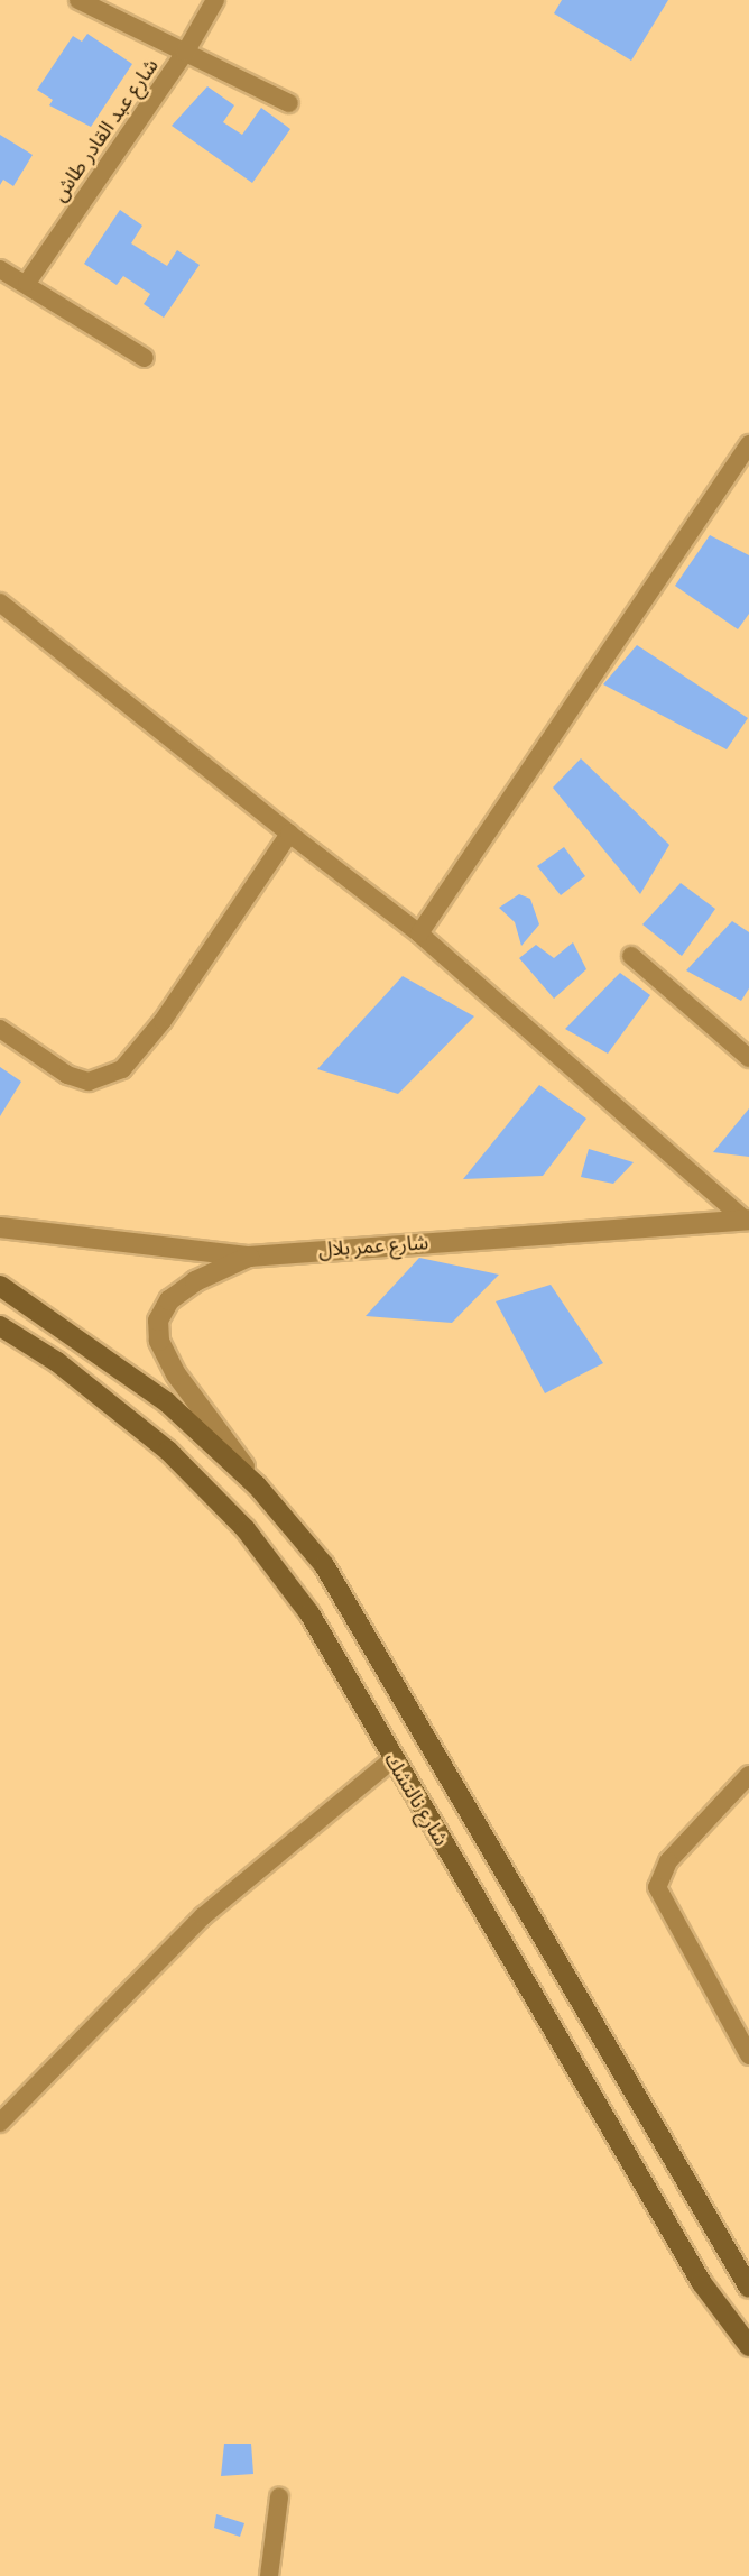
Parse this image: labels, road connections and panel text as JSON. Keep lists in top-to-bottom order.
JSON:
{
  "streets": {
    "main road": ["شارع نالتشك"],
    "street": ["شارع عبد القادر طاش", "شارع عمر بلال"]
  }
}
